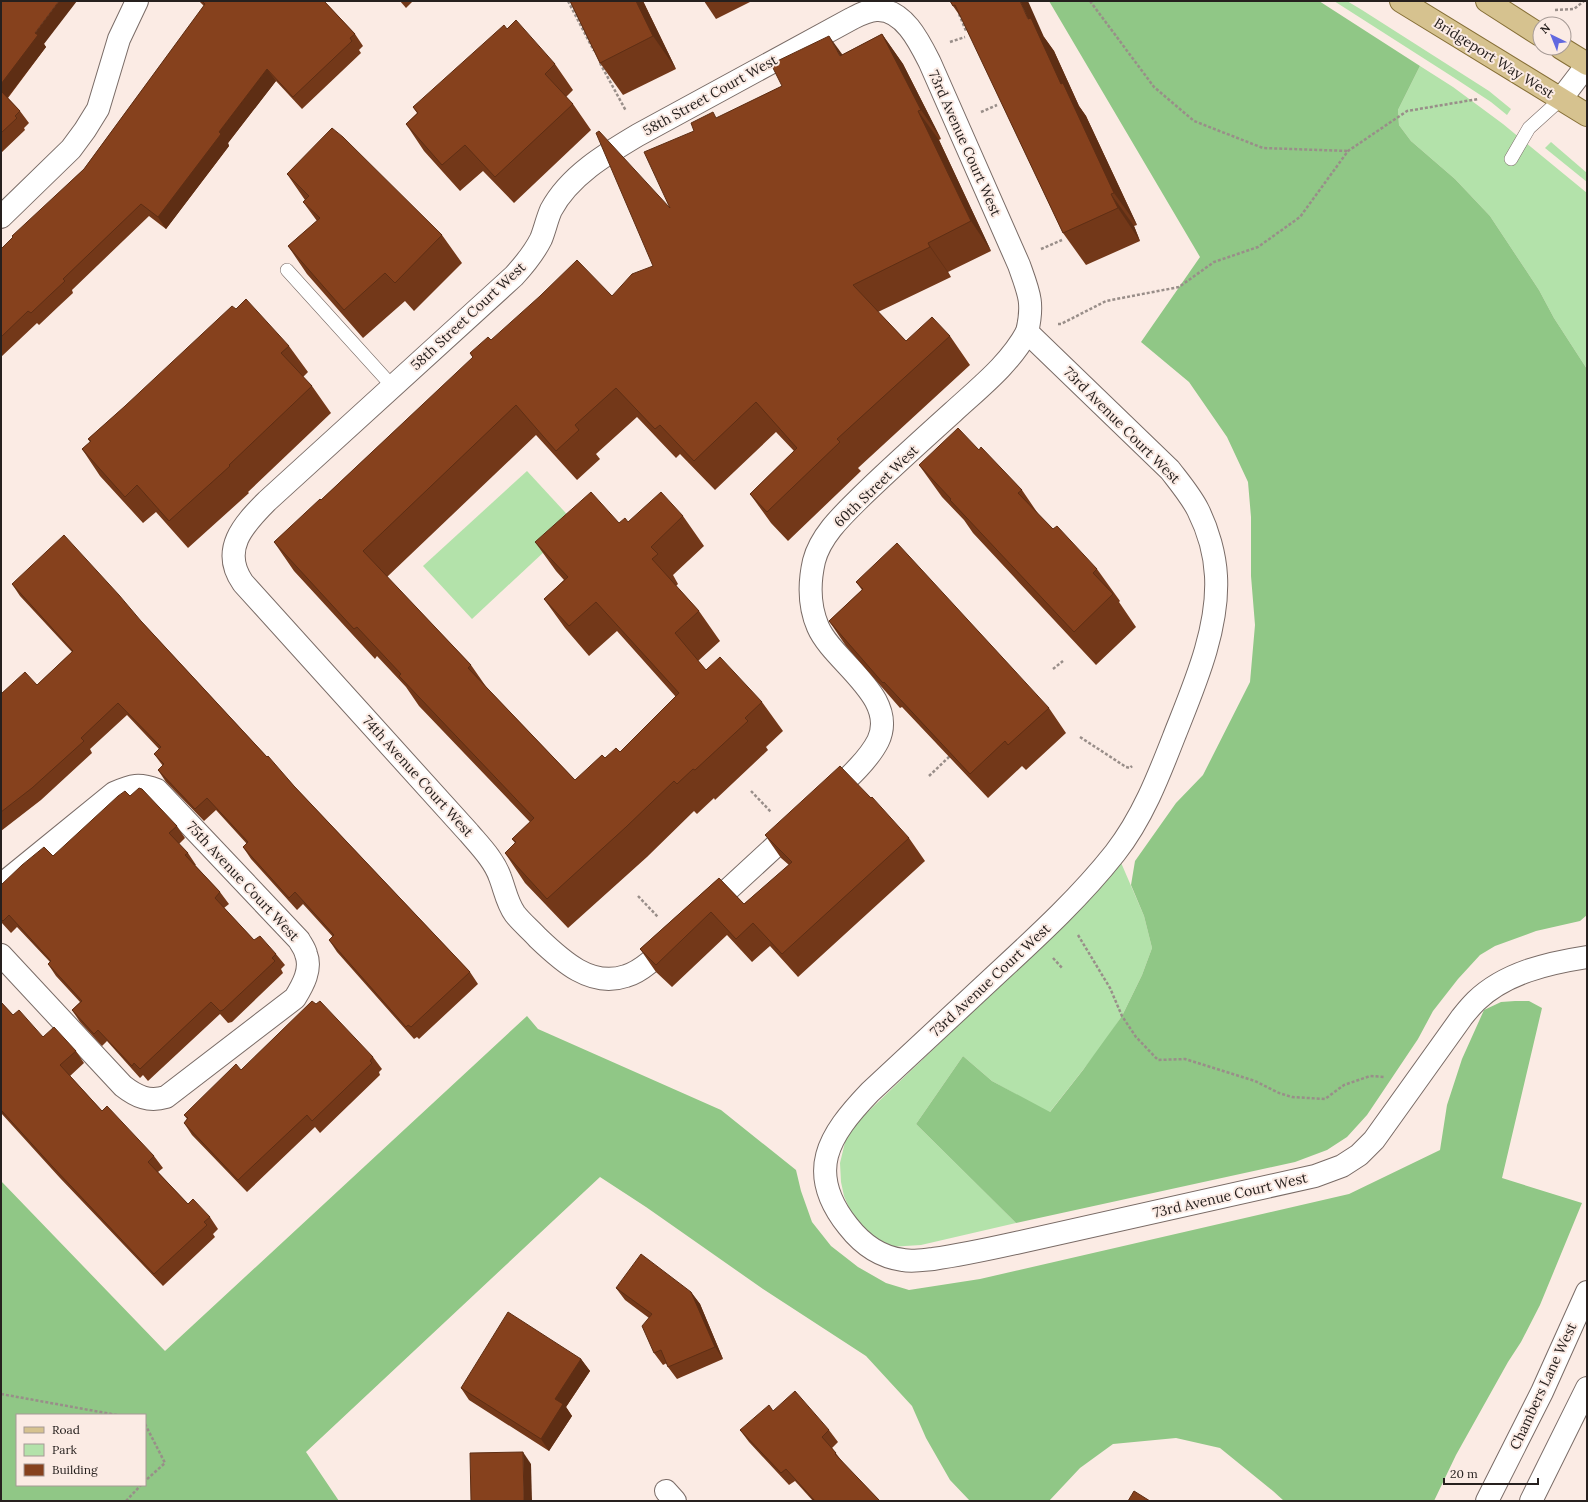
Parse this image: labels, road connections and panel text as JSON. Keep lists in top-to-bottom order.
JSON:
{
  "streets": {
    "main road": ["Bridgeport Way West"],
    "street": [
      "58th Street Court West",
      "73rd Avenue Court West",
      "60th Street West",
      "74th Avenue Court West",
      "75th Avenue Court West",
      "Chambers Lane West"
    ]
  },
  "crossings": [
    ["58th Street Court West", "73rd Avenue Court West"],
    ["58th Street Court West", "74th Avenue Court West"],
    ["73rd Avenue Court West", "60th Street West"],
    ["60th Street West", "74th Avenue Court West"]
  ],
  "legend": ["Road", "Park", "Building"],
  "scale_bar": "20 m",
  "north": "top left"
}
